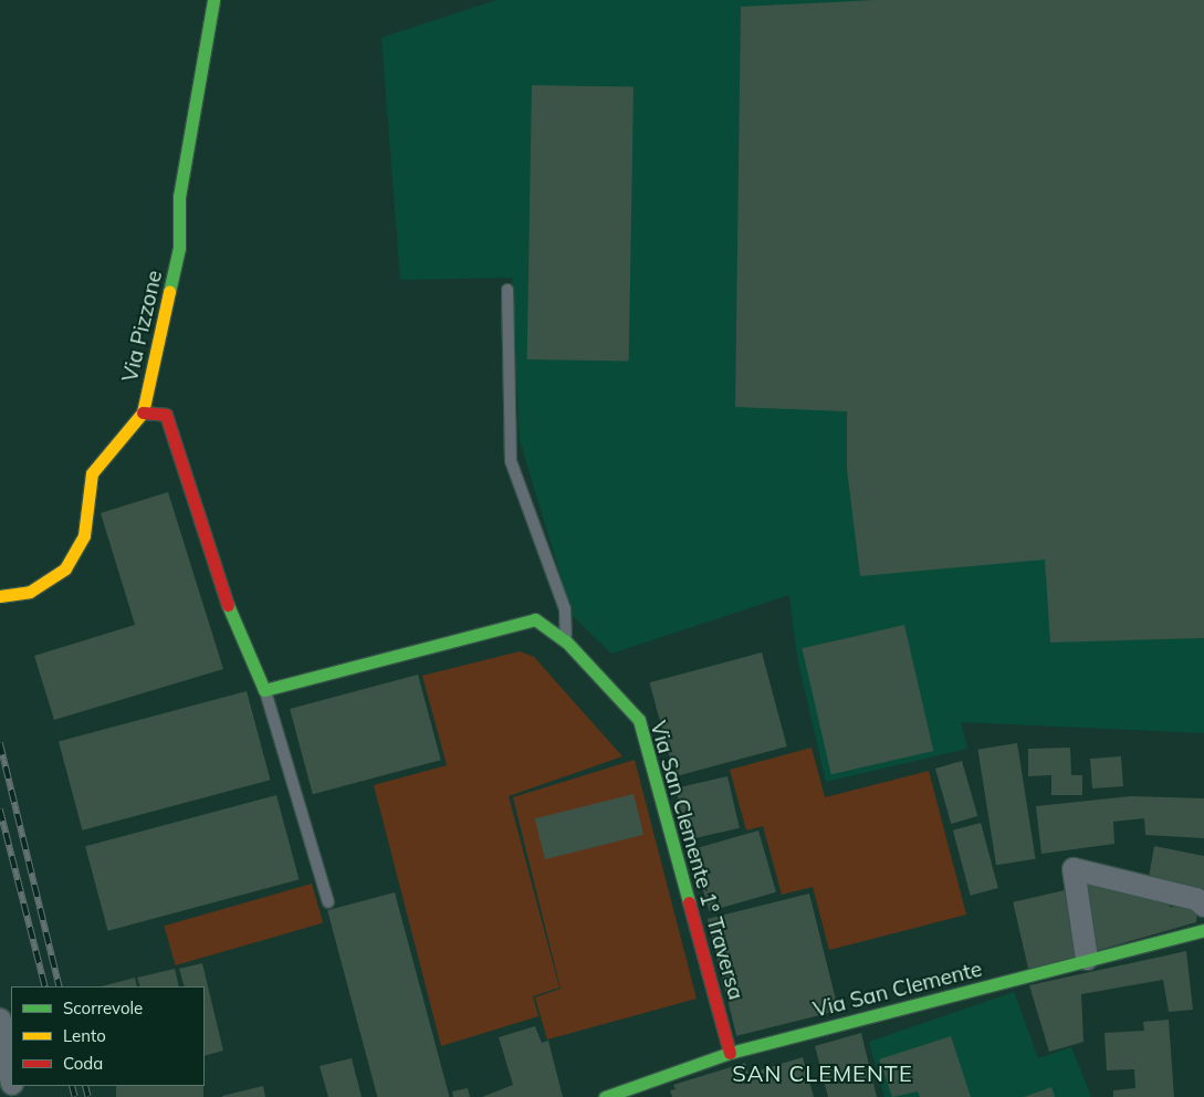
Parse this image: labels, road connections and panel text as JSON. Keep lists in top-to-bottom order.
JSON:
{
  "streets": {
    "street": ["Via Pizzone", "Via San Clemente 1° Traversa", "Via San Clemente"]
  },
  "crossings": [
    ["Via San Clemente 1° Traversa", "Via San Clemente"]
  ],
  "districts": ["SAN CLEMENTE"],
  "legend": ["Scorrevole", "Lento", "Coda"]
}
